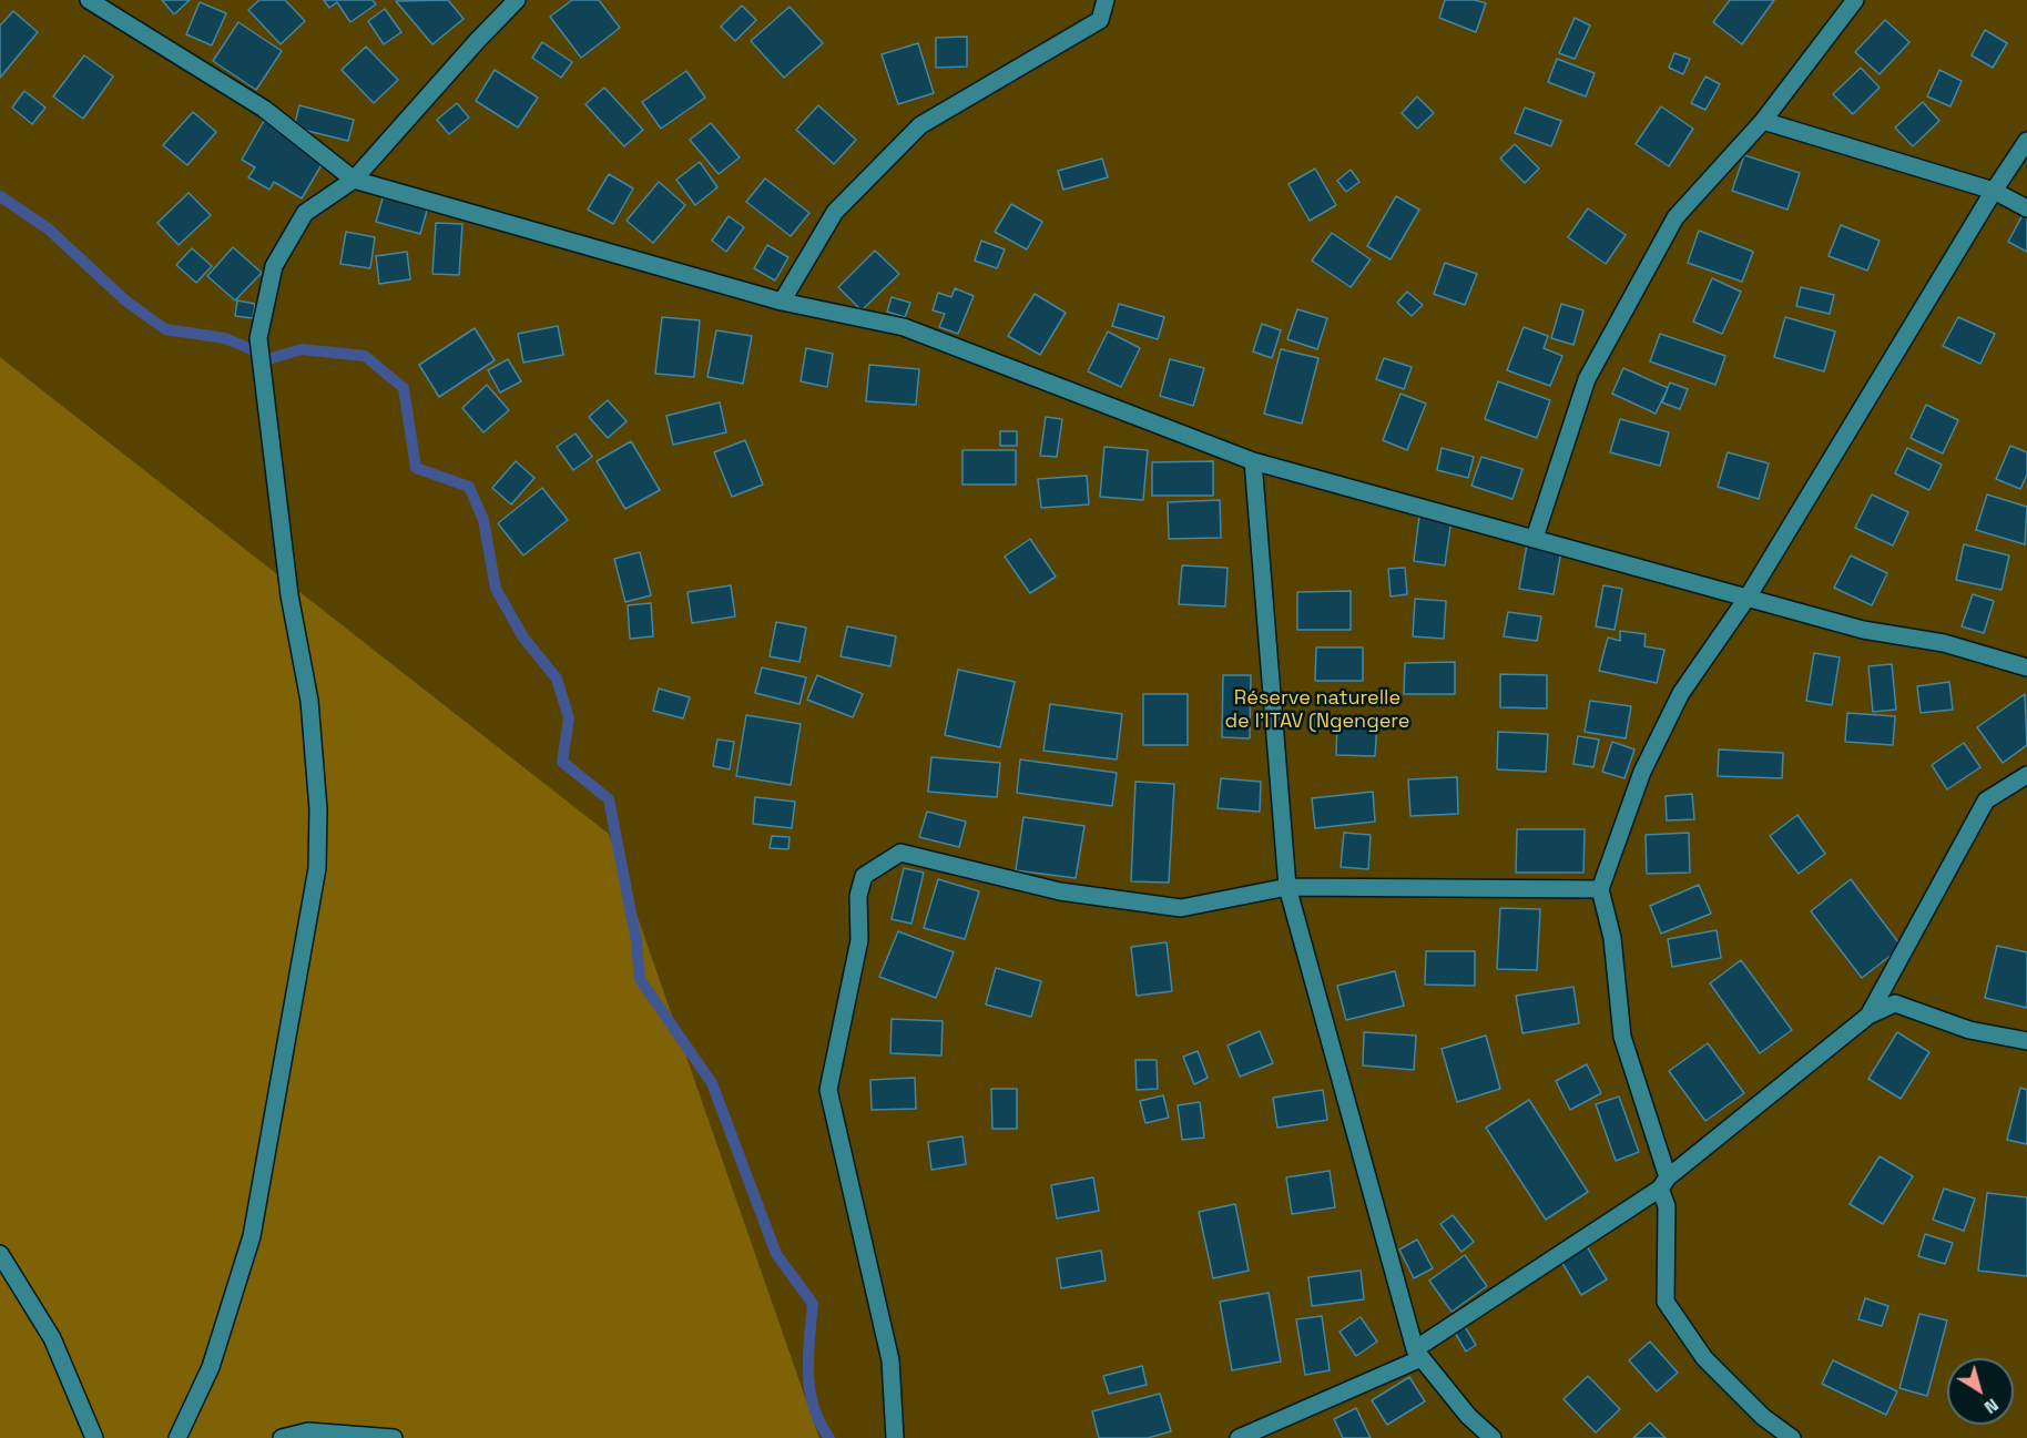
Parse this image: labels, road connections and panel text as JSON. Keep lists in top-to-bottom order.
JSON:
{
  "parks": ["Réserve naturelle de l'ITAV (Ngengere"],
  "north": "bottom right"
}
